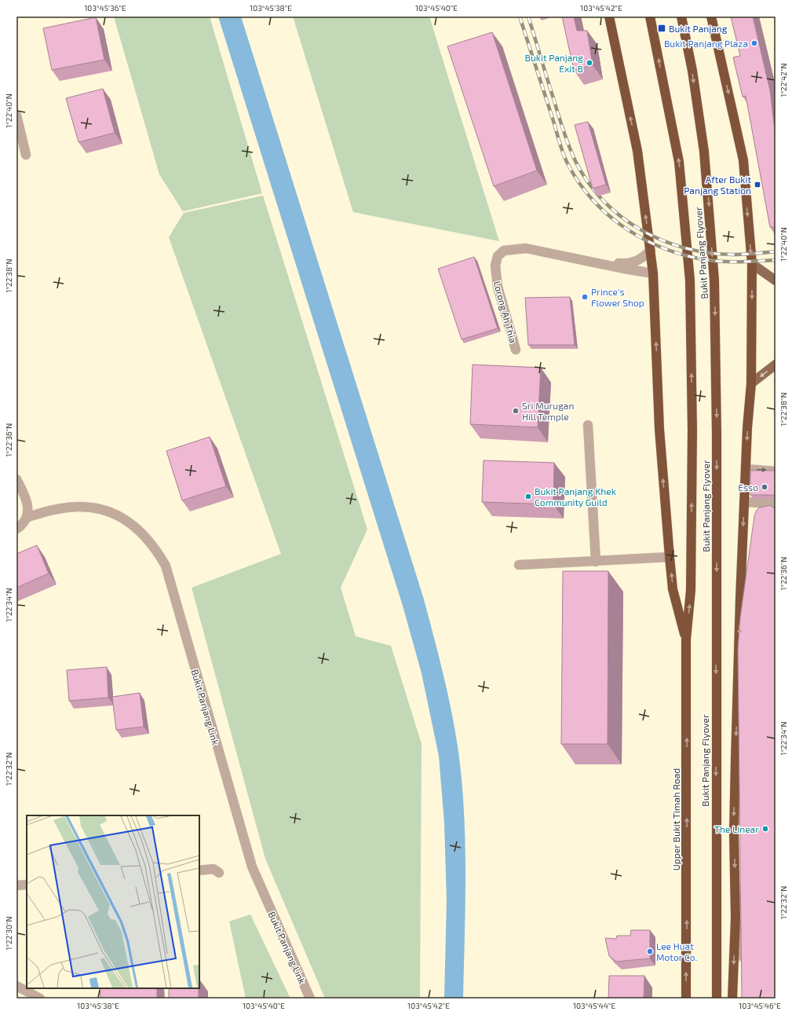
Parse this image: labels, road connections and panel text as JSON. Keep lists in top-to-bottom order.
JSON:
{
  "streets": {
    "highway": ["Bukit Panjang Flyover", "Upper Bukit Timah Road"],
    "street": ["Lorong Ah Thia", "Bukit Panjang Link"]
  },
  "crossings": [
    ["Bukit Panjang Flyover", "Upper Bukit Timah Road"]
  ],
  "places": {
    "transit": ["Bukit Panjang", "After Bukit Panjang Station"],
    "other": [
      "Bukit Panjang Plaza",
      "Bukit Panjang Exit B",
      "Prince's Flower Shop",
      "Sri Murugan Hill Temple",
      "Esso",
      "Bukit Panjang Khek Community Guild",
      "The Linear",
      "Lee Huat Motor Co."
    ]
  },
  "coordinates": [
    "103°45'36\"E",
    "103°45'38\"E",
    "103°45'40\"E",
    "103°45'42\"E",
    "1°22'42\"N",
    "1°22'40\"N",
    "1°22'38\"N",
    "1°22'36\"N",
    "1°22'34\"N",
    "1°22'32\"N",
    "1°22'30\"N",
    "103°45'44\"E",
    "103°45'46\"E"
  ]
}
